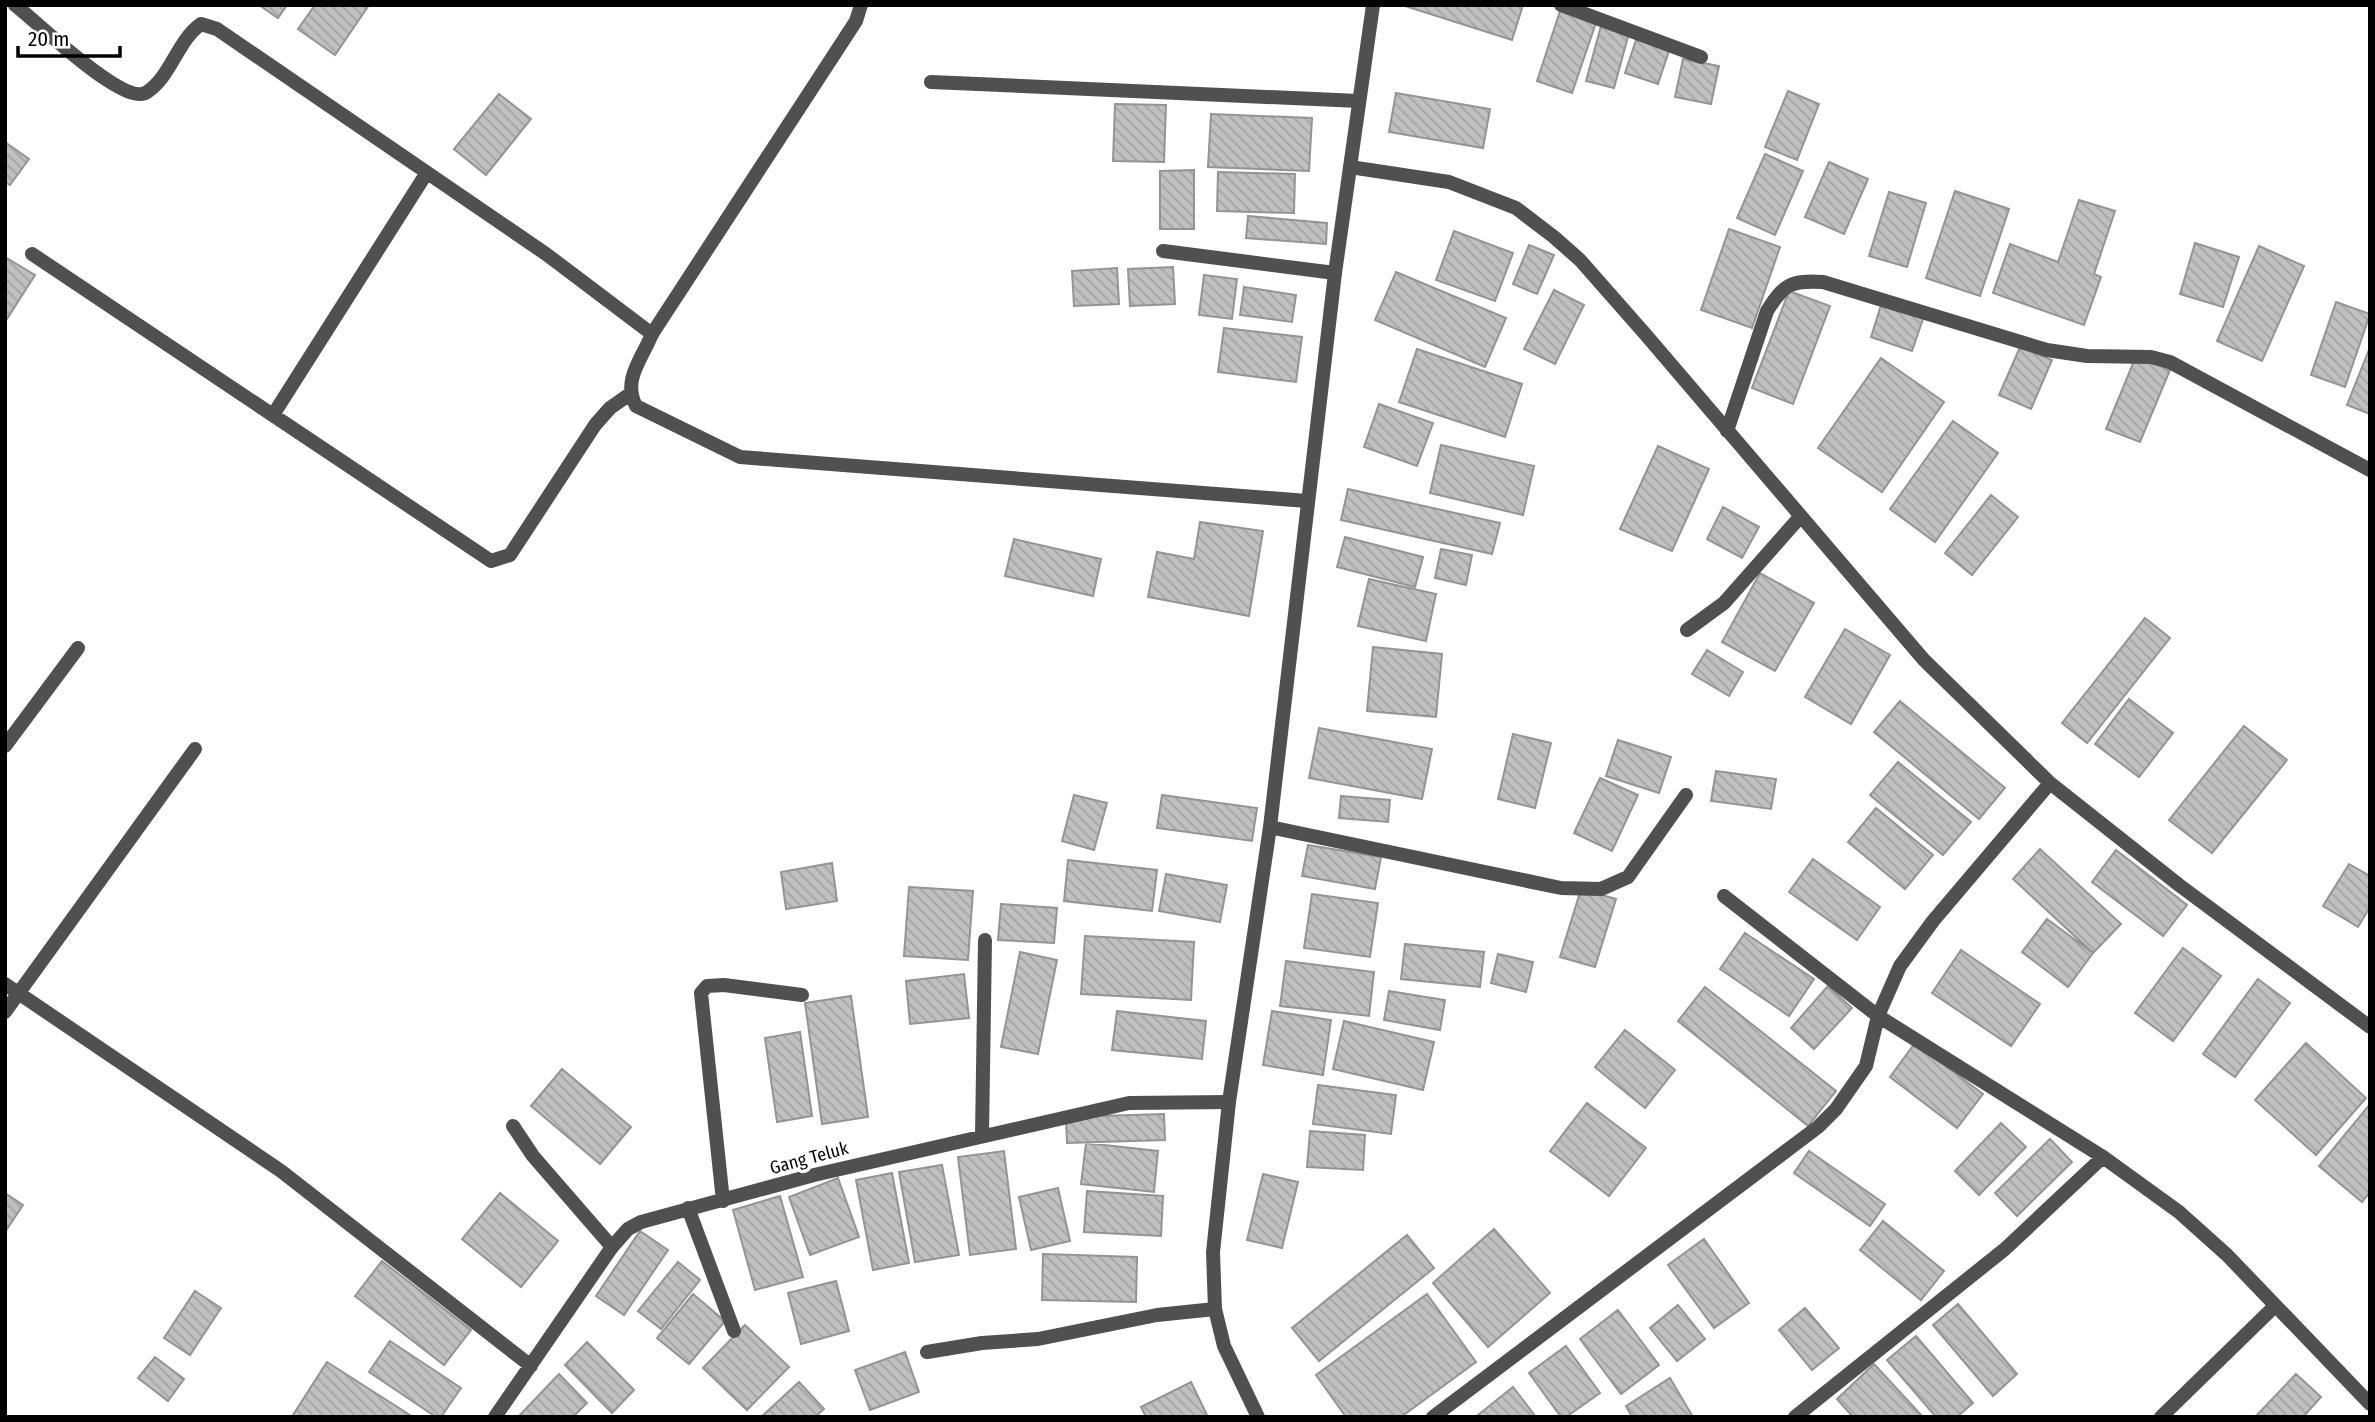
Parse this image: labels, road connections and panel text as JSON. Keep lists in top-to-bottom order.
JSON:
{
  "streets": {
    "street": ["Gang Teluk"]
  },
  "scale_bar": "20 m"
}
